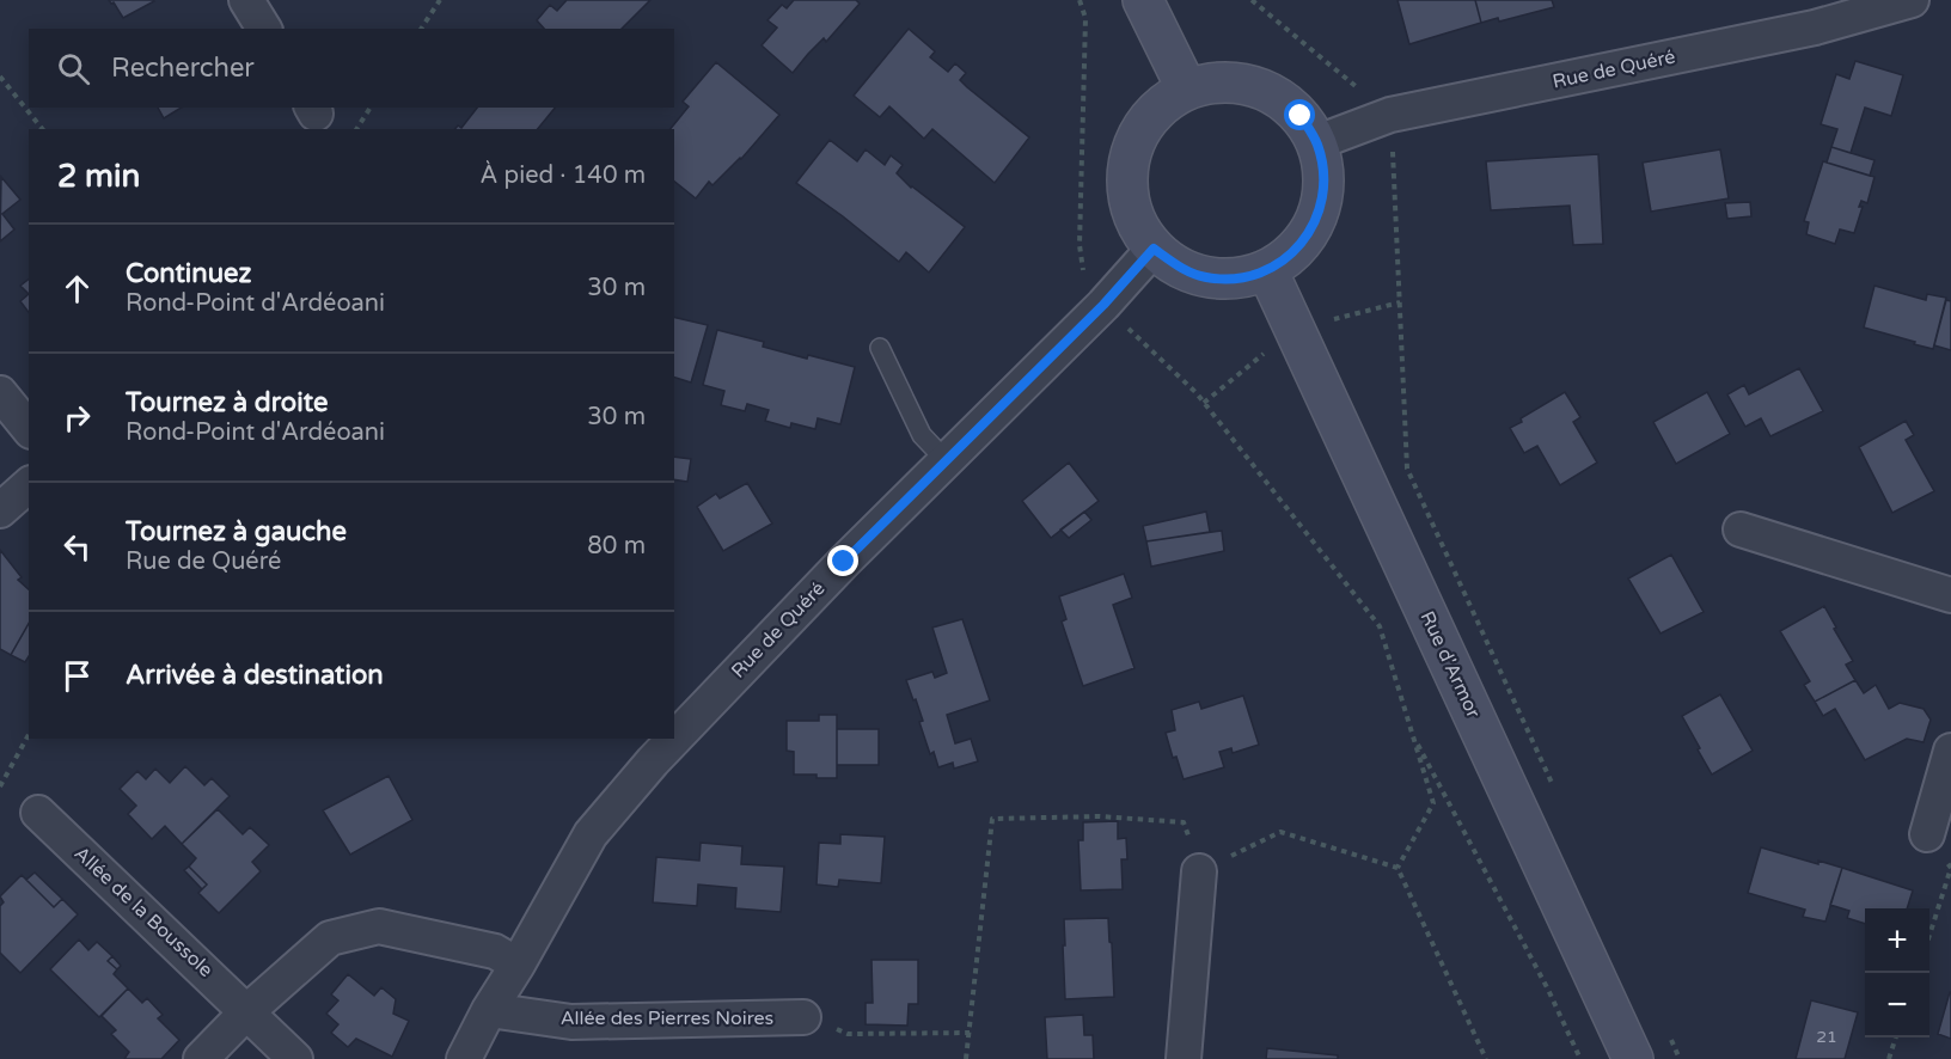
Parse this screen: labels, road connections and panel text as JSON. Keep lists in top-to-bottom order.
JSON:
{
  "streets": {
    "main road": ["Rue d'Armor"],
    "street": ["Rue de Quéré", "Allée de la Boussole", "Allée des Pierres Noires"]
  },
  "crossings": [
    ["Rue de Quéré", "Rue d'Armor"],
    ["Rue de Quéré", "Allée des Pierres Noires"]
  ],
  "house_numbers": ["21"],
  "page": {
    "search": "Rechercher",
    "heading": ["2 min", "À pied · 140 m"],
    "list": [
      ["Continuez", "Rond-Point d'Ardéoani", "30 m"],
      ["Tournez à droite", "Rond-Point d'Ardéoani", "30 m"],
      ["Tournez à gauche", "Rue de Quéré", "80 m"],
      "Arrivée à destination"
    ],
    "map_buttons": ["+", "−"]
  }
}
